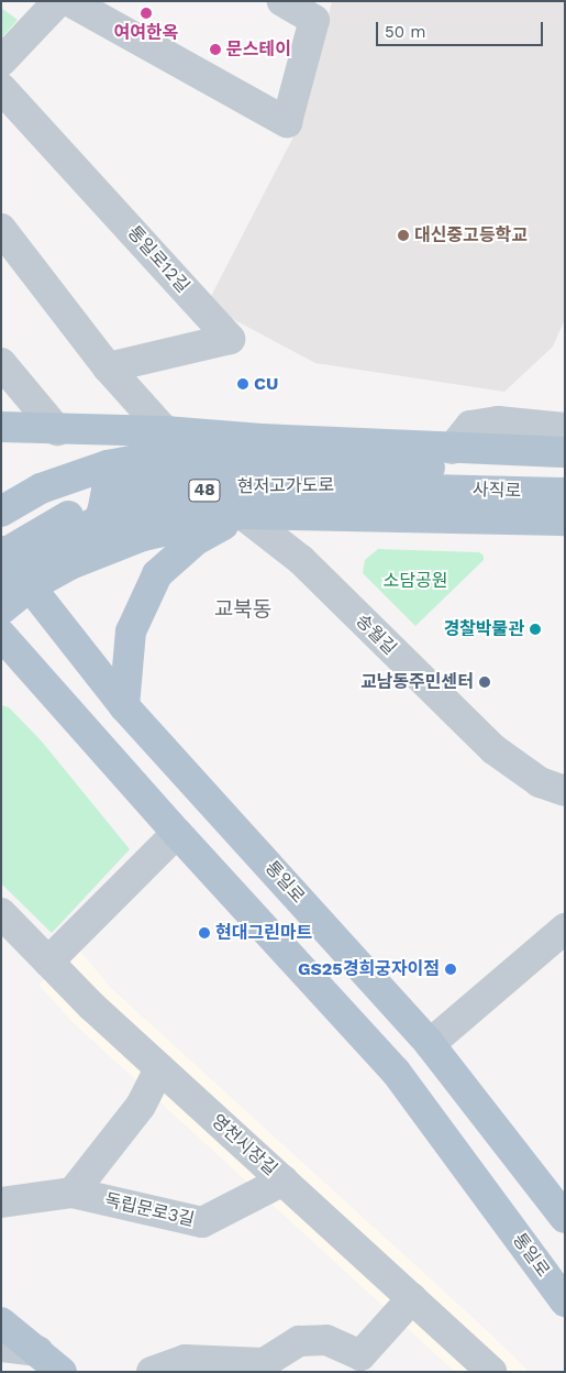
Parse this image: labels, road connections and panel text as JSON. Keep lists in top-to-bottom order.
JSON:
{
  "streets": {
    "main road": [
      "현저고가도로",
      "48",
      "사직로",
      "통일로"
    ],
    "street": [
      "통일로12길",
      "송월길",
      "영천시장길",
      "독립문로3길"
    ]
  },
  "crossings": [
    ["현저고가도로", "사직로"],
    ["현저고가도로", "통일로"],
    ["영천시장길", "독립문로3길"]
  ],
  "districts": ["교북동"],
  "parks": ["소담공원"],
  "places": [
    "여여한옥",
    "문스테이",
    "대신중고등학교",
    "CU",
    "경찰박물관",
    "교남동주민센터",
    "현대그린마트",
    "GS25경희궁자이점"
  ],
  "scale_bar": "50 m"
}
